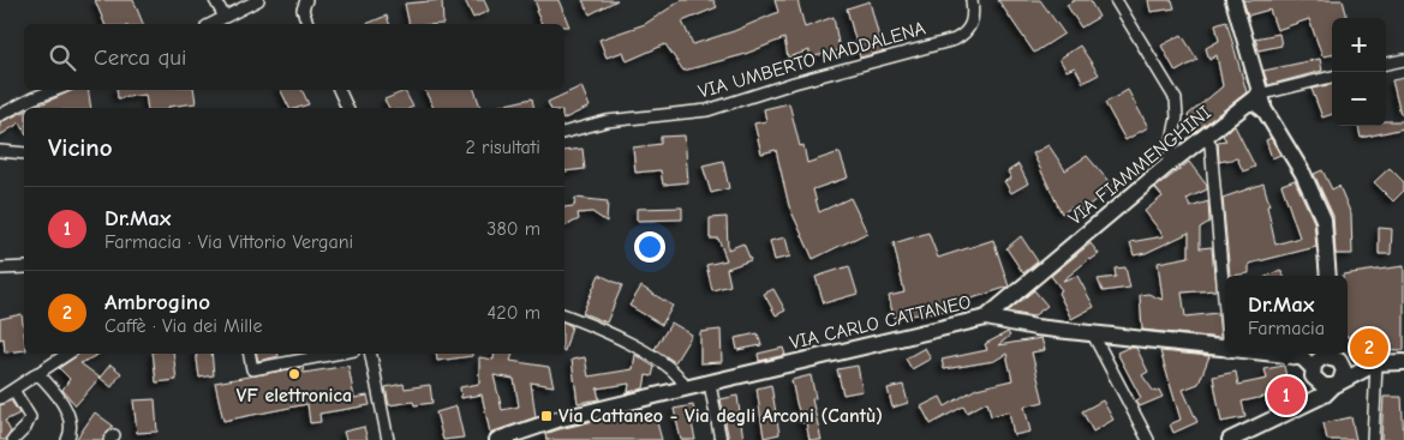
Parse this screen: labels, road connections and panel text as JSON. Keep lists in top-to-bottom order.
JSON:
{
  "streets": {
    "street": ["VIA UMBERTO MADDALENA", "VIA FIAMMENGHINI", "VIA CARLO CATTANEO"]
  },
  "crossings": [
    ["VIA FIAMMENGHINI", "VIA CARLO CATTANEO"]
  ],
  "places": {
    "other": ["VF elettronica"],
    "transit": ["Via Cattaneo - Via degli Arconi (Cantù)"]
  },
  "page": {
    "map_buttons": ["+", "−"],
    "search": "Cerca qui",
    "heading": ["Vicino", "2 risultati"],
    "list": [
      {
        "mark": "1",
        "name": "Dr.Max",
        "note": "Farmacia · Via Vittorio Vergani",
        "value": "380 m"
      },
      {
        "mark": "2",
        "name": "Ambrogino",
        "note": "Caffè · Via dei Mille",
        "value": "420 m"
      }
    ],
    "popup": ["Dr.Max", "Farmacia"],
    "pins": ["2", "1"]
  }
}
